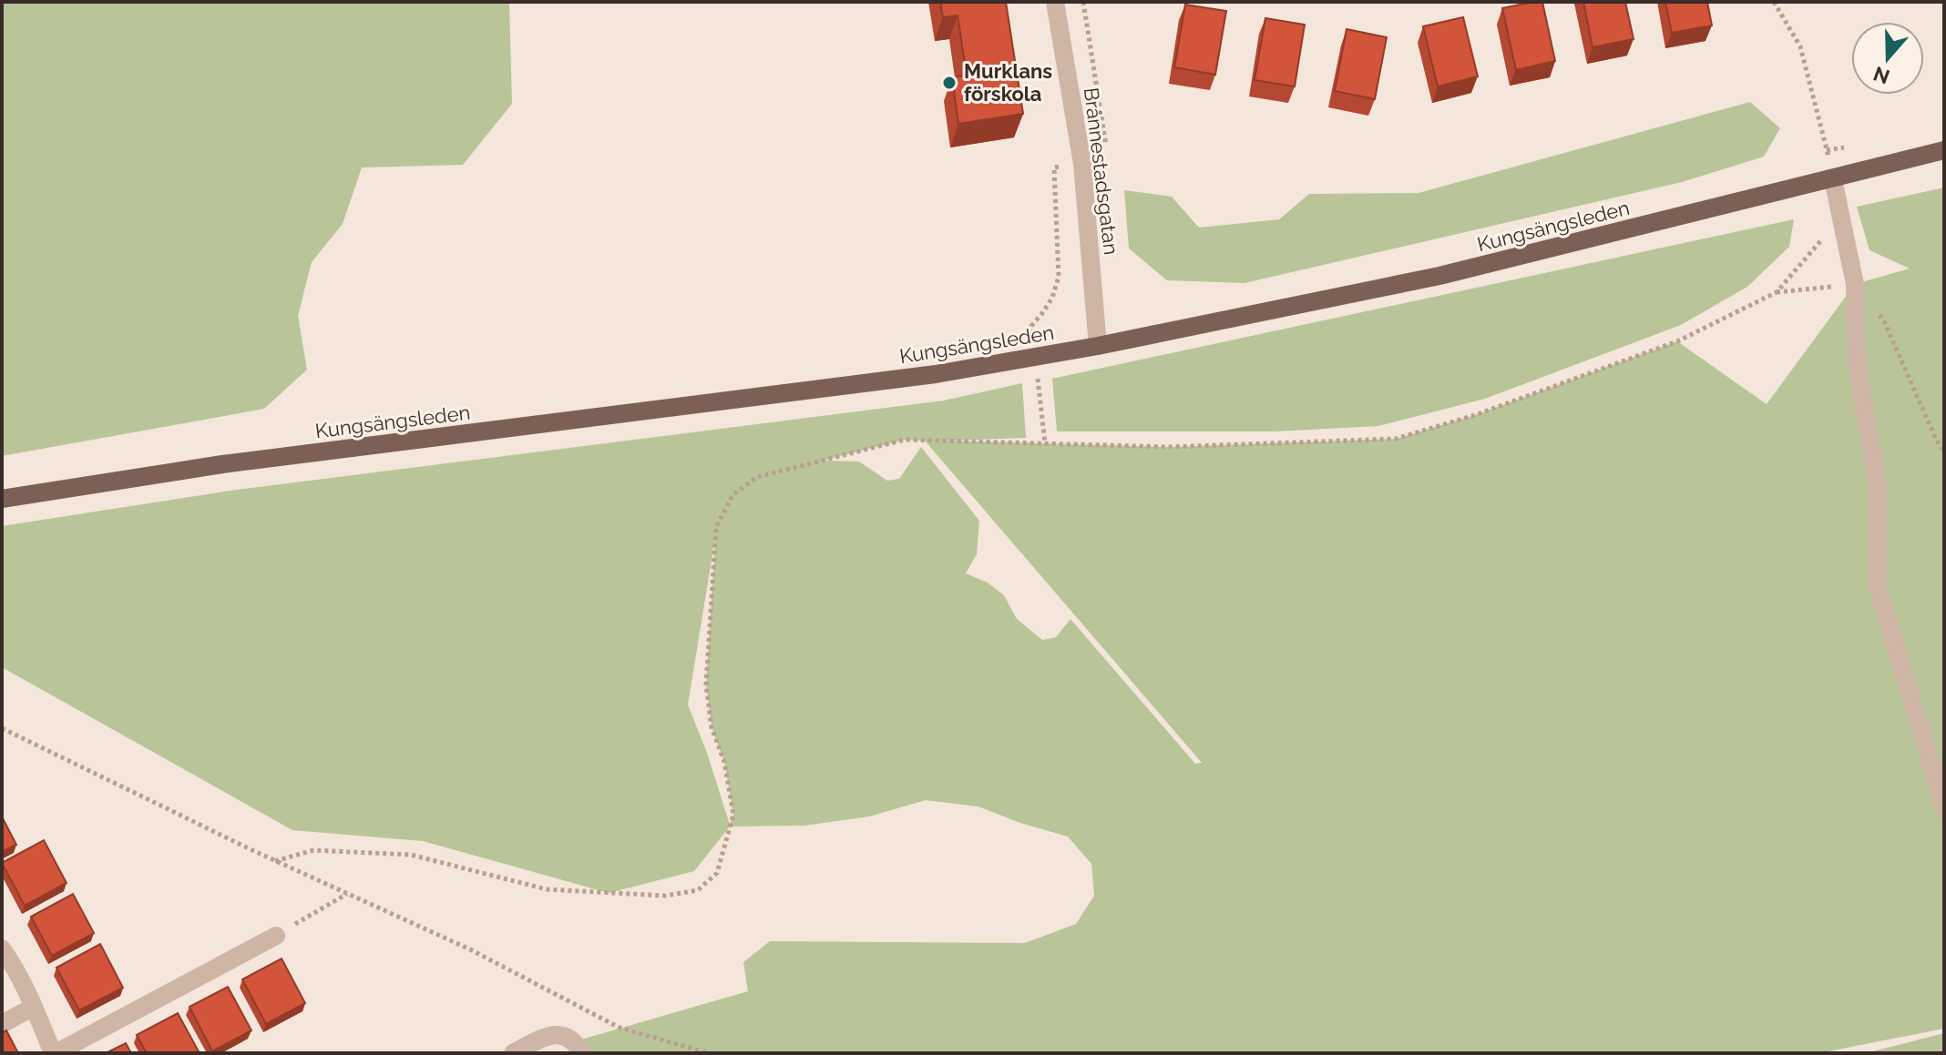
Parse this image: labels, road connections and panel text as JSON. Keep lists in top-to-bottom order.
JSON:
{
  "streets": {
    "main road": ["Kungsängsleden"],
    "street": ["Brånnestadsgatan"]
  },
  "crossings": [
    ["Brånnestadsgatan", "Kungsängsleden"]
  ],
  "places": ["Murklans förskola"],
  "north": "bottom"
}
